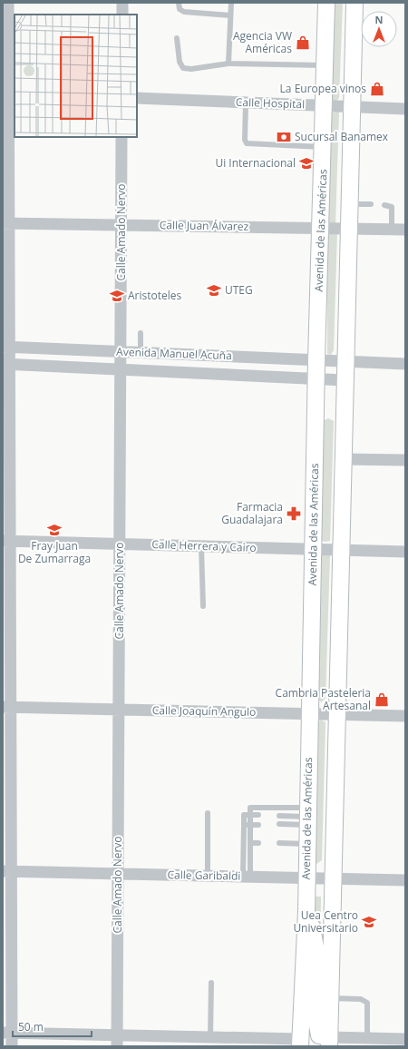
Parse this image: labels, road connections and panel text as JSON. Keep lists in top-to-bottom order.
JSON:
{
  "streets": {
    "main road": ["Avenida de las Américas"],
    "street": [
      "Calle Hospital",
      "Calle Juan Álvarez",
      "Calle Amado Nervo",
      "Avenida Manuel Acuña",
      "Calle Herrera y Cairo",
      "Calle Joaquín Angulo",
      "Calle Garibaldi"
    ]
  },
  "crossings": [
    ["Calle Hospital", "Avenida de las Américas"],
    ["Calle Juan Álvarez", "Avenida de las Américas"],
    ["Calle Juan Álvarez", "Calle Amado Nervo"],
    ["Avenida de las Américas", "Avenida Manuel Acuña"],
    ["Avenida de las Américas", "Calle Herrera y Cairo"],
    ["Avenida de las Américas", "Calle Joaquín Angulo"],
    ["Avenida de las Américas", "Calle Garibaldi"],
    ["Calle Amado Nervo", "Avenida Manuel Acuña"],
    ["Calle Amado Nervo", "Calle Herrera y Cairo"],
    ["Calle Amado Nervo", "Calle Joaquín Angulo"],
    ["Calle Amado Nervo", "Calle Garibaldi"]
  ],
  "places": {
    "shop": ["Agencia VW Américas", "La Europea vinos", "Cambria Pasteleria Artesanal"],
    "bank": ["Sucursal Banamex"],
    "school or university": [
      "Ui Internacional",
      "UTEG",
      "Aristoteles",
      "Fray Juan De Zumarraga",
      "Uea Centro Universitario"
    ],
    "pharmacy": ["Farmacia Guadalajara"]
  },
  "scale_bar": "50 m",
  "north": "top"
}
